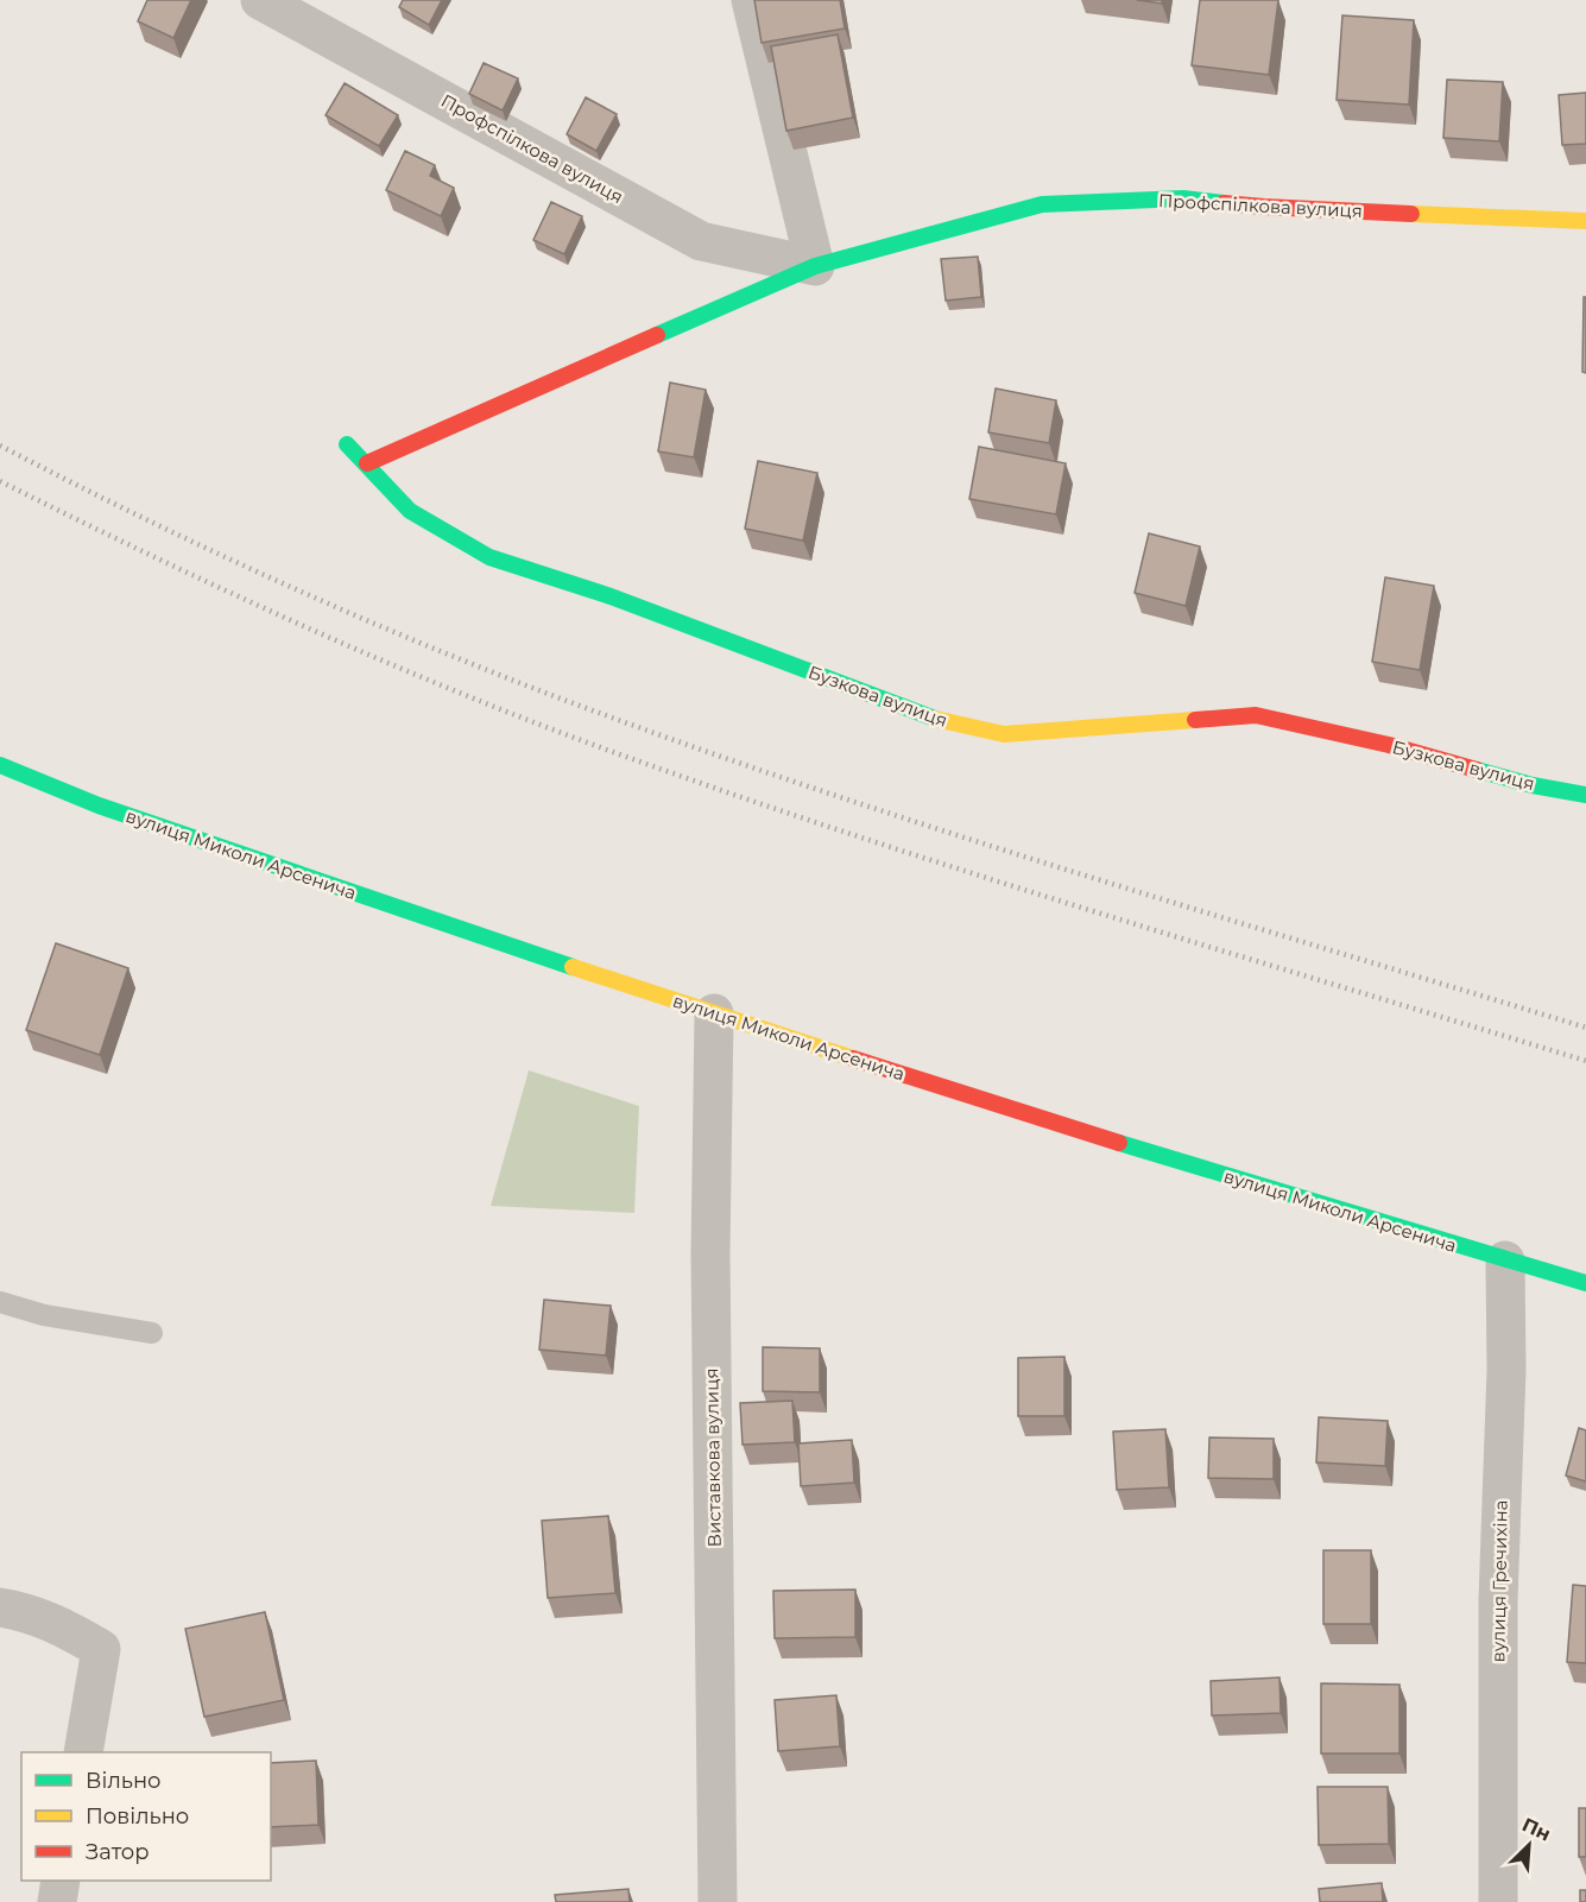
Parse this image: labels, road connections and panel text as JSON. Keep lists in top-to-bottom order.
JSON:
{
  "streets": {
    "street": [
      "Профспілкова вулиця",
      "Бузкова вулиця",
      "вулиця Миколи Арсенича",
      "Виставкова вулиця",
      "вулиця Гречихіна"
    ]
  },
  "crossings": [
    ["Профспілкова вулиця", "Бузкова вулиця"],
    ["вулиця Миколи Арсенича", "Виставкова вулиця"],
    ["вулиця Миколи Арсенича", "вулиця Гречихіна"]
  ],
  "legend": ["Вільно", "Повільно", "Затор"],
  "north": "top right"
}
